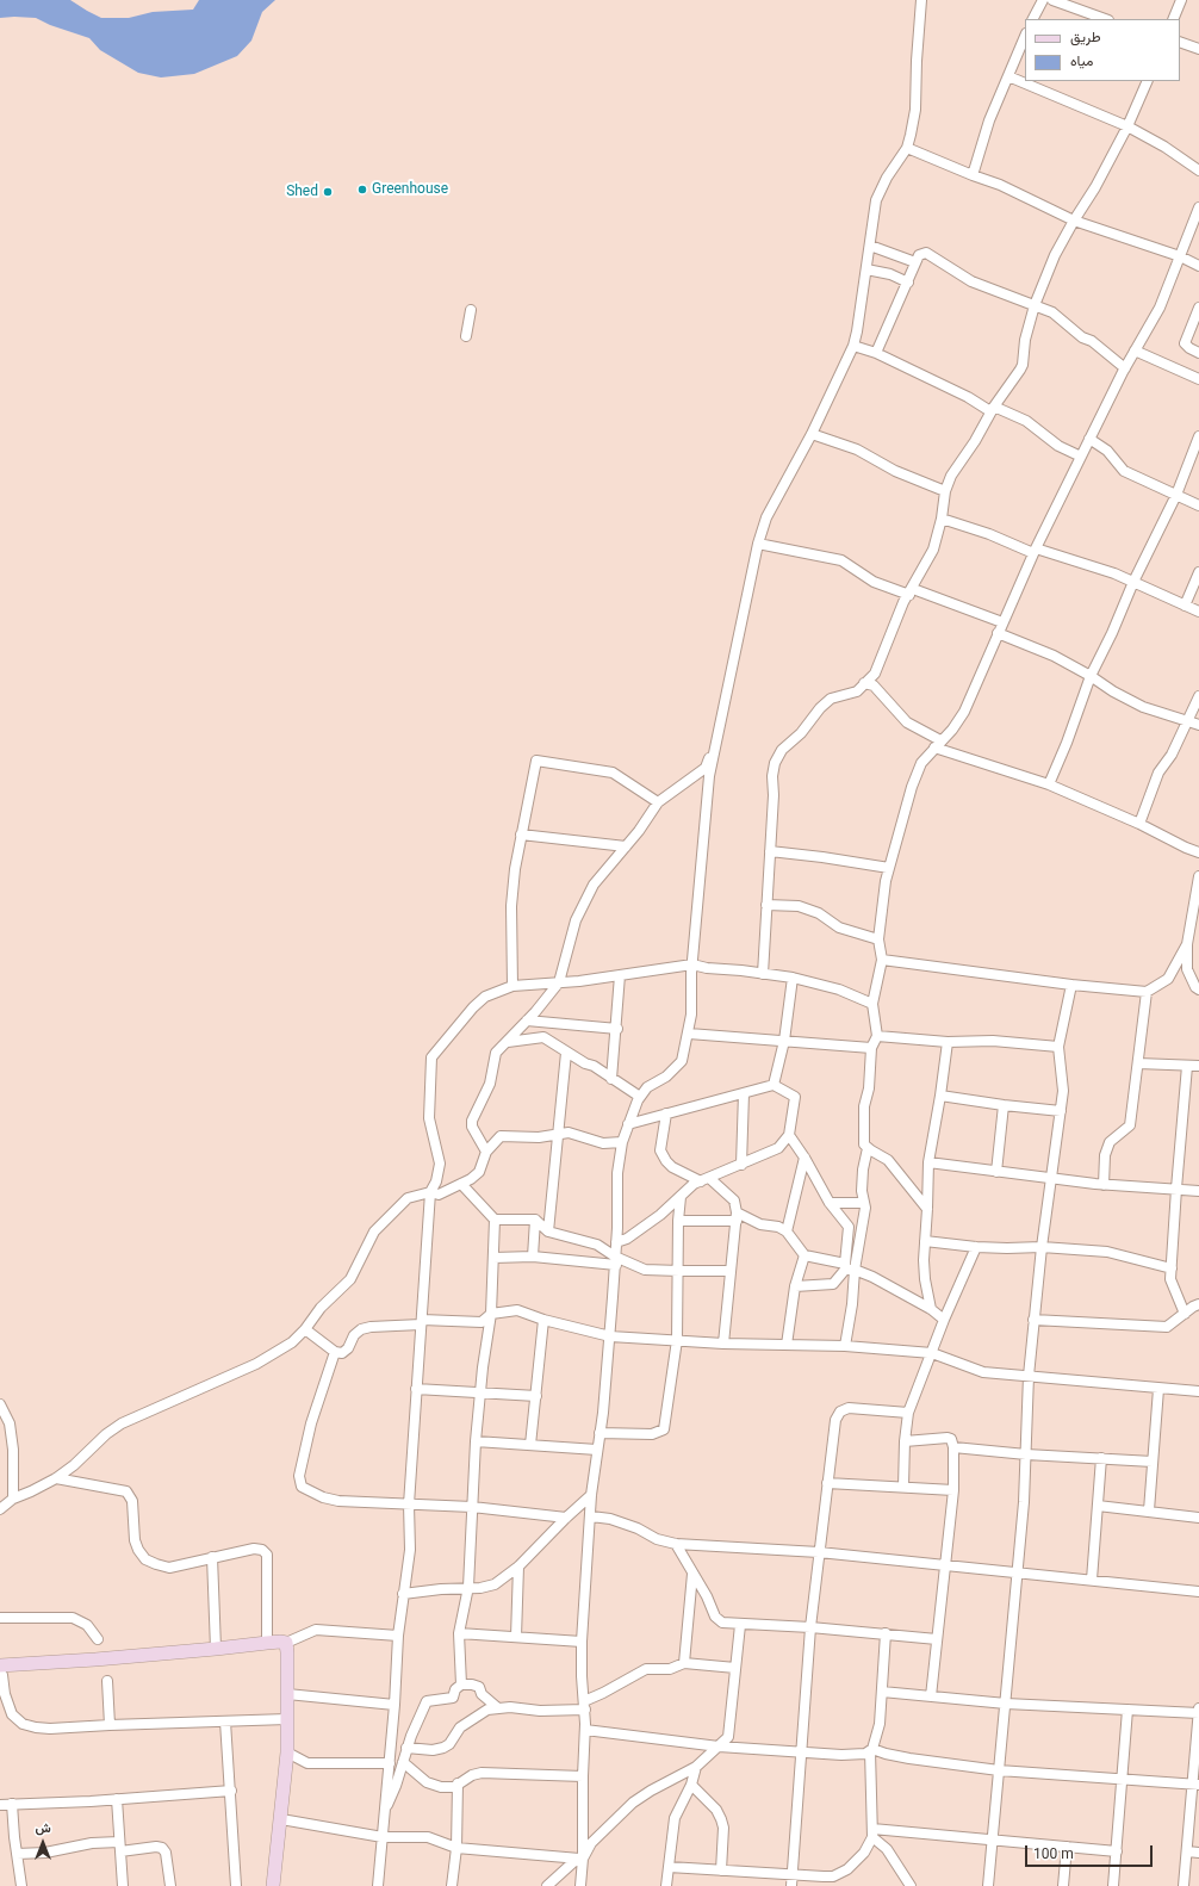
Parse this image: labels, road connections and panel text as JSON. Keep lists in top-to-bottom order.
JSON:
{
  "places": ["Greenhouse", "Shed"],
  "legend": ["طريق", "مياه"],
  "scale_bar": "100 m",
  "north": "top"
}
